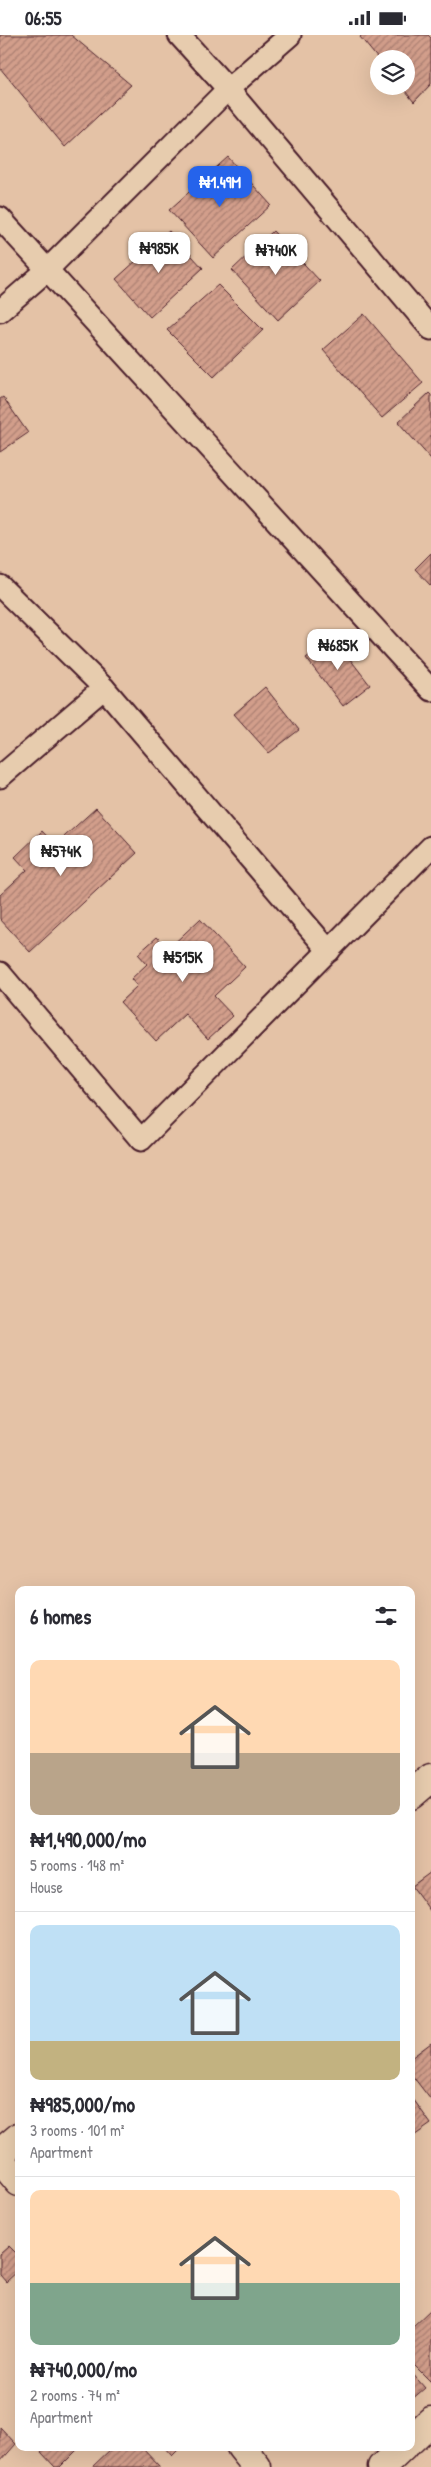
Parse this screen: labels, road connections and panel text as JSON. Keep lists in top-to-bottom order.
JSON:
{
  "page": {
    "status": "06:55",
    "price": [
      "₦1.49M",
      "₦985K",
      "₦740K",
      "₦685K",
      "₦574K",
      "₦515K"
    ],
    "heading": "6 homes",
    "list": [
      {
        "name": "₦1,490,000/mo",
        "note": "5 rooms · 148 m² · House"
      },
      {
        "name": "₦985,000/mo",
        "note": "3 rooms · 101 m² · Apartment"
      },
      {
        "name": "₦740,000/mo",
        "note": "2 rooms · 74 m² · Apartment"
      }
    ]
  }
}
